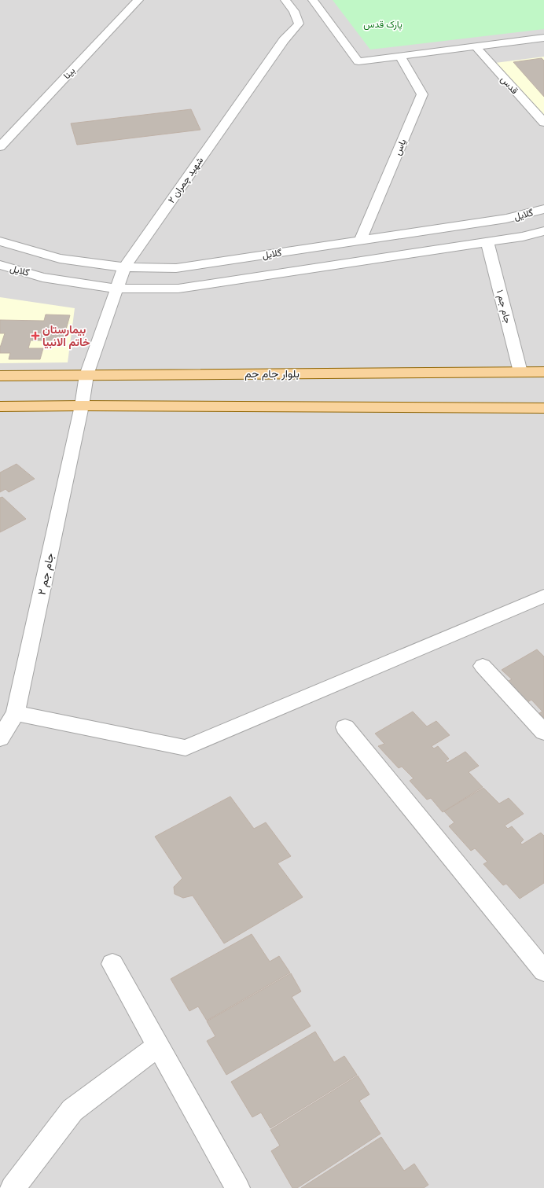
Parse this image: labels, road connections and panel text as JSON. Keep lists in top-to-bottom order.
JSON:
{
  "streets": {
    "main road": ["بلوار جام جم"],
    "street": [
      "بینا",
      "قدس",
      "یاس",
      "شهید چمران ۲",
      "گلایل",
      "جام جم ۱",
      "جام جم ۲"
    ]
  },
  "crossings": [
    ["یاس", "گلایل"],
    ["شهید چمران ۲", "گلایل"],
    ["شهید چمران ۲", "بلوار جام جم"],
    ["شهید چمران ۲", "جام جم ۲"],
    ["گلایل", "جام جم ۱"],
    ["جام جم ۱", "بلوار جام جم"],
    ["بلوار جام جم", "جام جم ۲"]
  ],
  "parks": ["پارک قدس"],
  "places": {
    "health": ["بیمارستان خاتم الانبیا"]
  }
}
